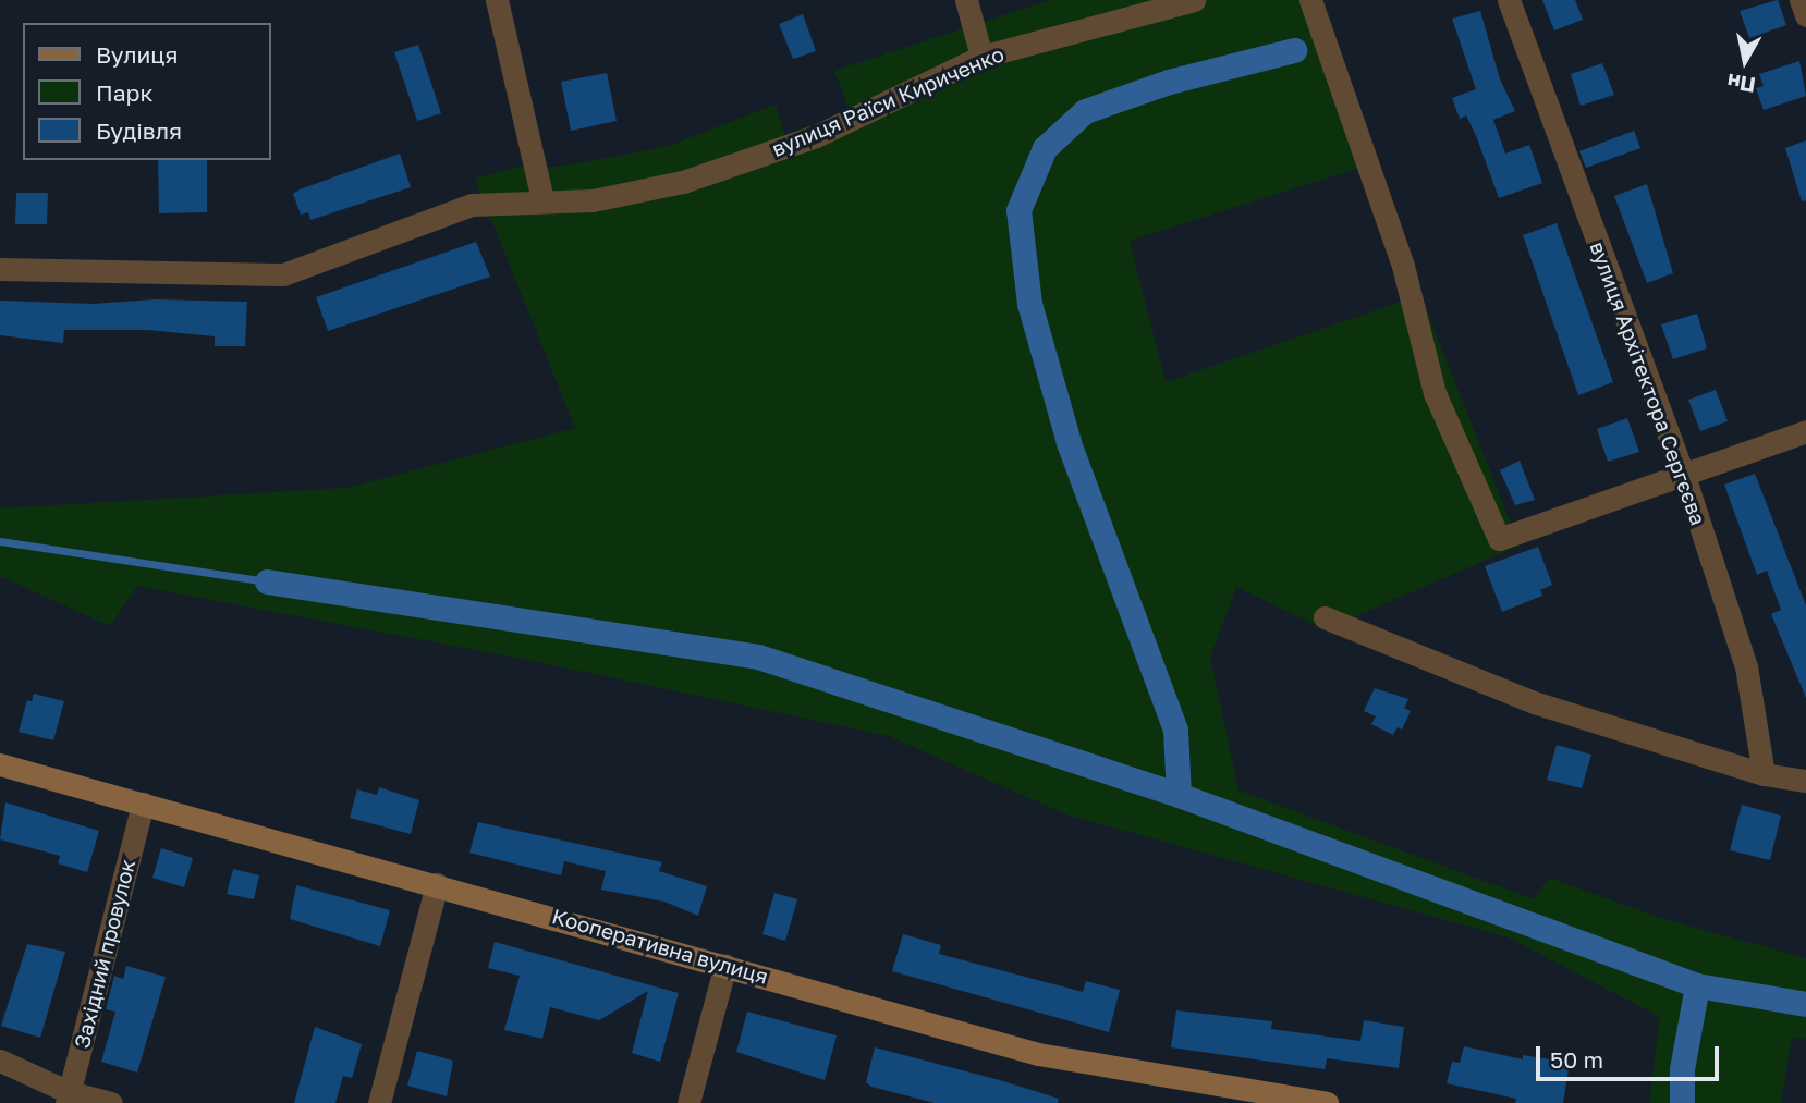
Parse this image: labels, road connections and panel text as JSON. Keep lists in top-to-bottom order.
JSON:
{
  "streets": {
    "street": [
      "вулиця Раїси Кириченко",
      "вулиця Архітектора Сергєєва",
      "Кооперативна вулиця",
      "Західний провулок"
    ]
  },
  "crossings": [
    ["Кооперативна вулиця", "Західний провулок"]
  ],
  "legend": ["Вулиця", "Парк", "Будівля"],
  "scale_bar": "50 m",
  "north": "bottom"
}
